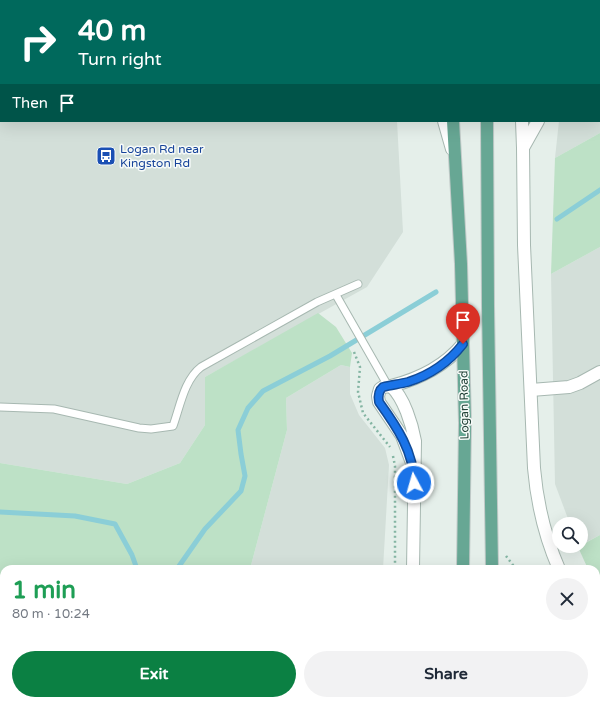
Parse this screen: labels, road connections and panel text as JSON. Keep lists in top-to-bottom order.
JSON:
{
  "streets": {
    "main road": ["Logan Road"]
  },
  "places": {
    "bus stop": ["Logan Rd near Kingston Rd"]
  },
  "page": {
    "turn": ["40 m", "Turn right"],
    "then": "Then",
    "heading": ["1 min", "80 m · 10:24"],
    "buttons": ["Exit", "Share"]
  }
}
